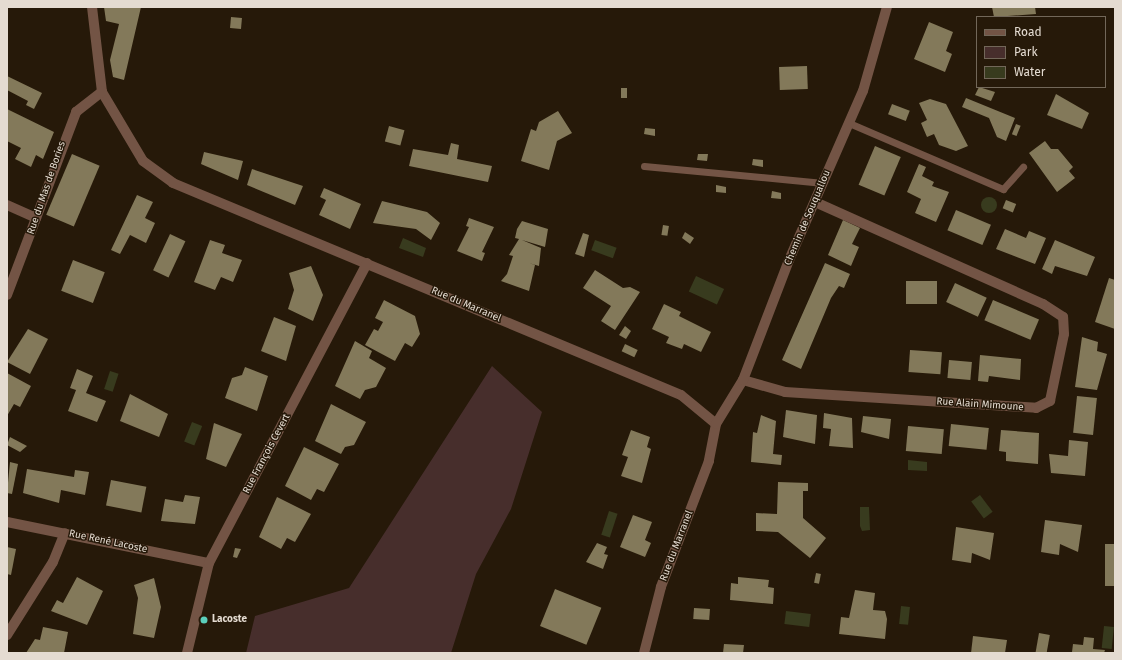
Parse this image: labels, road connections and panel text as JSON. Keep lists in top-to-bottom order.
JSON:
{
  "streets": {
    "street": [
      "Rue du Mas de Bories",
      "Chemin de Souquallou",
      "Rue du Marranel",
      "Rue Alain Mimoune",
      "Rue François Cevert",
      "Rue René Lacoste"
    ]
  },
  "crossings": [
    ["Rue du Mas de Bories", "Rue du Marranel"],
    ["Chemin de Souquallou", "Rue du Marranel"],
    ["Chemin de Souquallou", "Rue Alain Mimoune"],
    ["Rue du Marranel", "Rue François Cevert"],
    ["Rue François Cevert", "Rue René Lacoste"]
  ],
  "places": ["Lacoste"],
  "legend": ["Road", "Park", "Water"]
}
